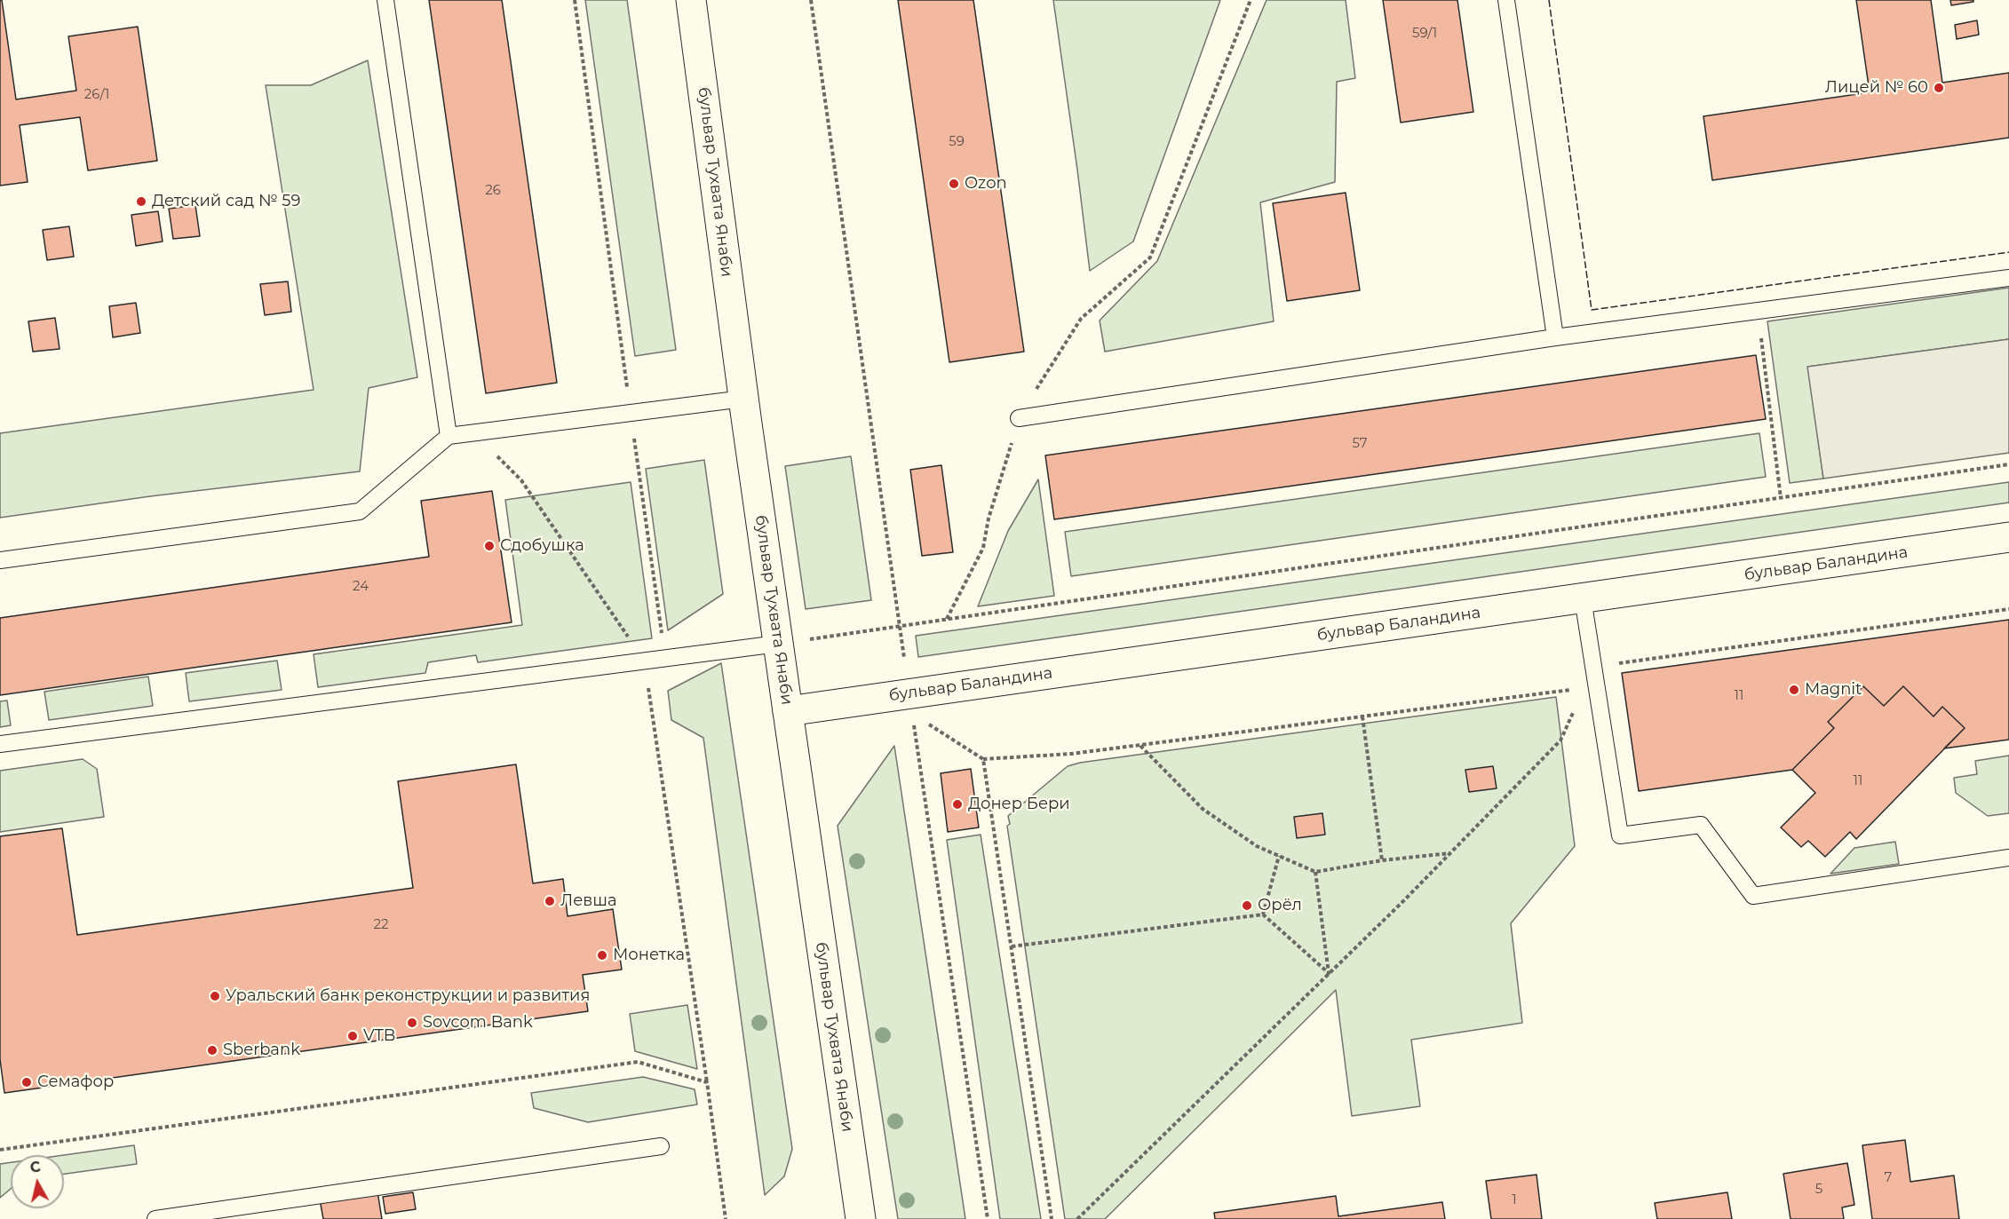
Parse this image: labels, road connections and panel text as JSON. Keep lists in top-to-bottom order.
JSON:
{
  "streets": {
    "main road": ["бульвар Тухвата Янаби", "бульвар Баландина"]
  },
  "crossings": [
    ["бульвар Тухвата Янаби", "бульвар Баландина"]
  ],
  "places": [
    "Лицей № 60",
    "Ozon",
    "Детский сад № 59",
    "Сдобушка",
    "Magnit",
    "Донер Бери",
    "Левша",
    "Орёл",
    "Монетка",
    "Уральский банк реконструкции и развития",
    "Sovcom Bank",
    "VTB",
    "Sberbank",
    "Семафор"
  ],
  "house_numbers": [
    "59/1",
    "26/1",
    "59",
    "26",
    "57",
    "24",
    "11",
    "11",
    "22",
    "7",
    "5",
    "1"
  ],
  "north": "top"
}
